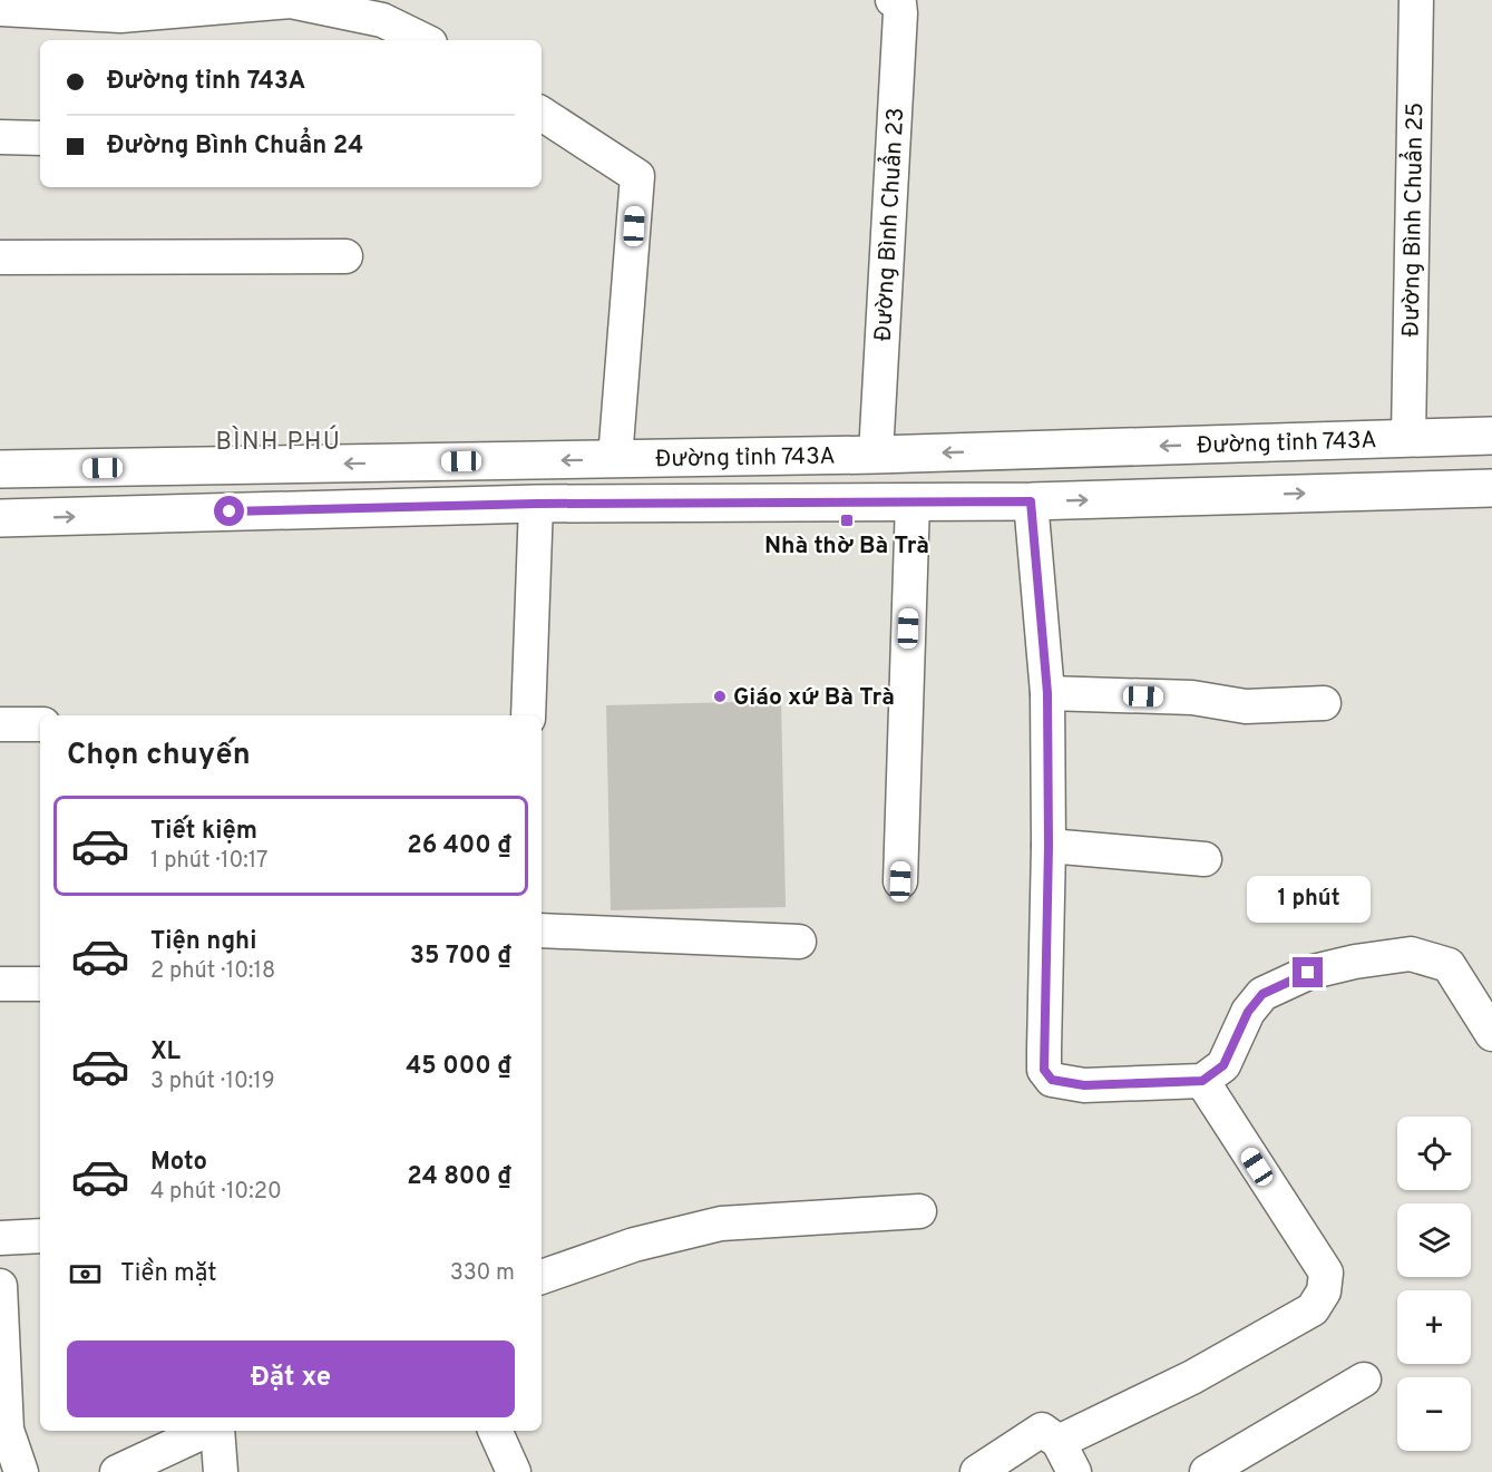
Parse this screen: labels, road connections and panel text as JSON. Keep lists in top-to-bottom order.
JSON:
{
  "streets": {
    "main road": ["Đường tỉnh 743A"],
    "street": ["Đường Bình Chuẩn 25", "Đường Bình Chuẩn 23"]
  },
  "crossings": [
    ["Đường Bình Chuẩn 25", "Đường tỉnh 743A"],
    ["Đường Bình Chuẩn 23", "Đường tỉnh 743A"]
  ],
  "districts": ["BÌNH PHÚ"],
  "places": {
    "transit": ["Nhà thờ Bà Trà"],
    "other": ["Giáo xứ Bà Trà"]
  },
  "page": {
    "banner": ["Đường tỉnh 743A", "Đường Bình Chuẩn 24"],
    "heading": "Chọn chuyến",
    "list": [
      {
        "name": "Tiết kiệm",
        "note": "1 phút · 10:17",
        "value": "26 400 ₫"
      },
      {
        "name": "Tiện nghi",
        "note": "2 phút · 10:18",
        "value": "35 700 ₫"
      },
      {
        "name": "XL",
        "note": "3 phút · 10:19",
        "value": "45 000 ₫"
      },
      {
        "name": "Moto",
        "note": "4 phút · 10:20",
        "value": "24 800 ₫"
      }
    ],
    "bubble": "1 phút",
    "map_buttons": ["+", "−"],
    "pay": ["Tiền mặt", "330 m"],
    "buttons": "Đặt xe"
  }
}
